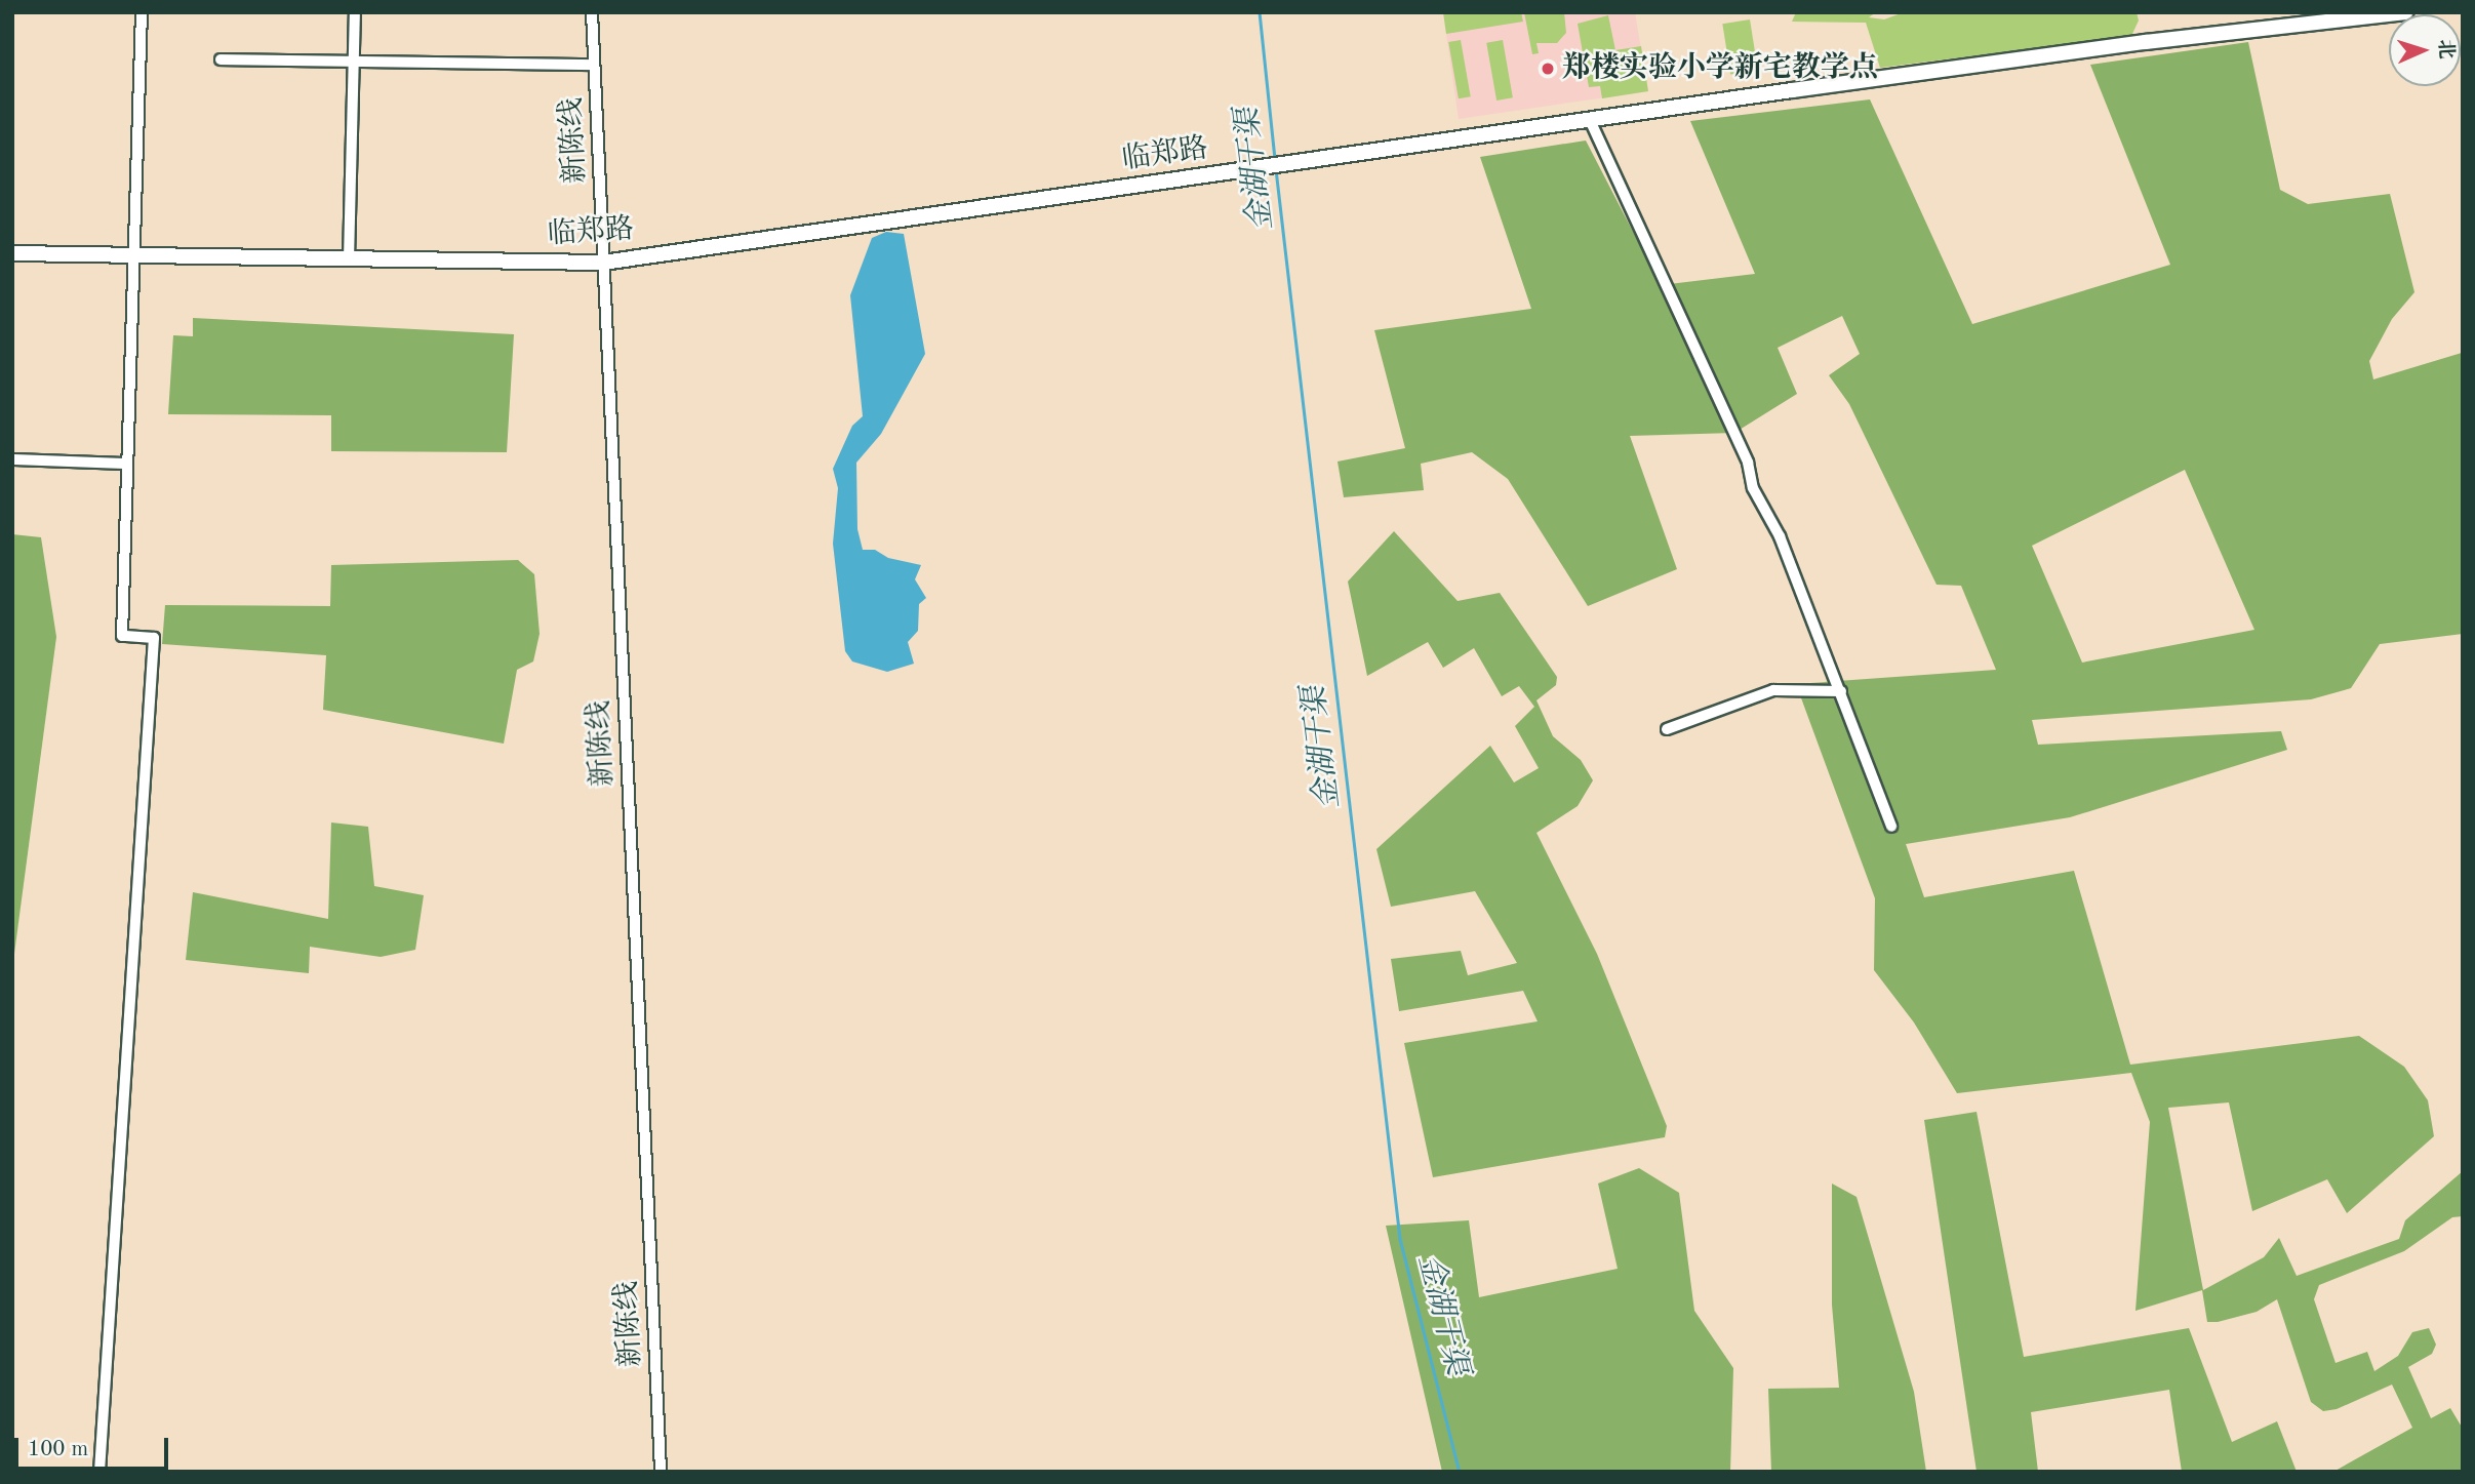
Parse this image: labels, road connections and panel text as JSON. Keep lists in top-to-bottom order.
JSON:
{
  "streets": {
    "main road": ["临郑路"],
    "street": ["新陈线"]
  },
  "crossings": [
    ["新陈线", "临郑路"]
  ],
  "water": ["金湖干渠"],
  "places": ["郑楼实验小学新宅教学点"],
  "scale_bar": "100 m",
  "north": "right"
}
